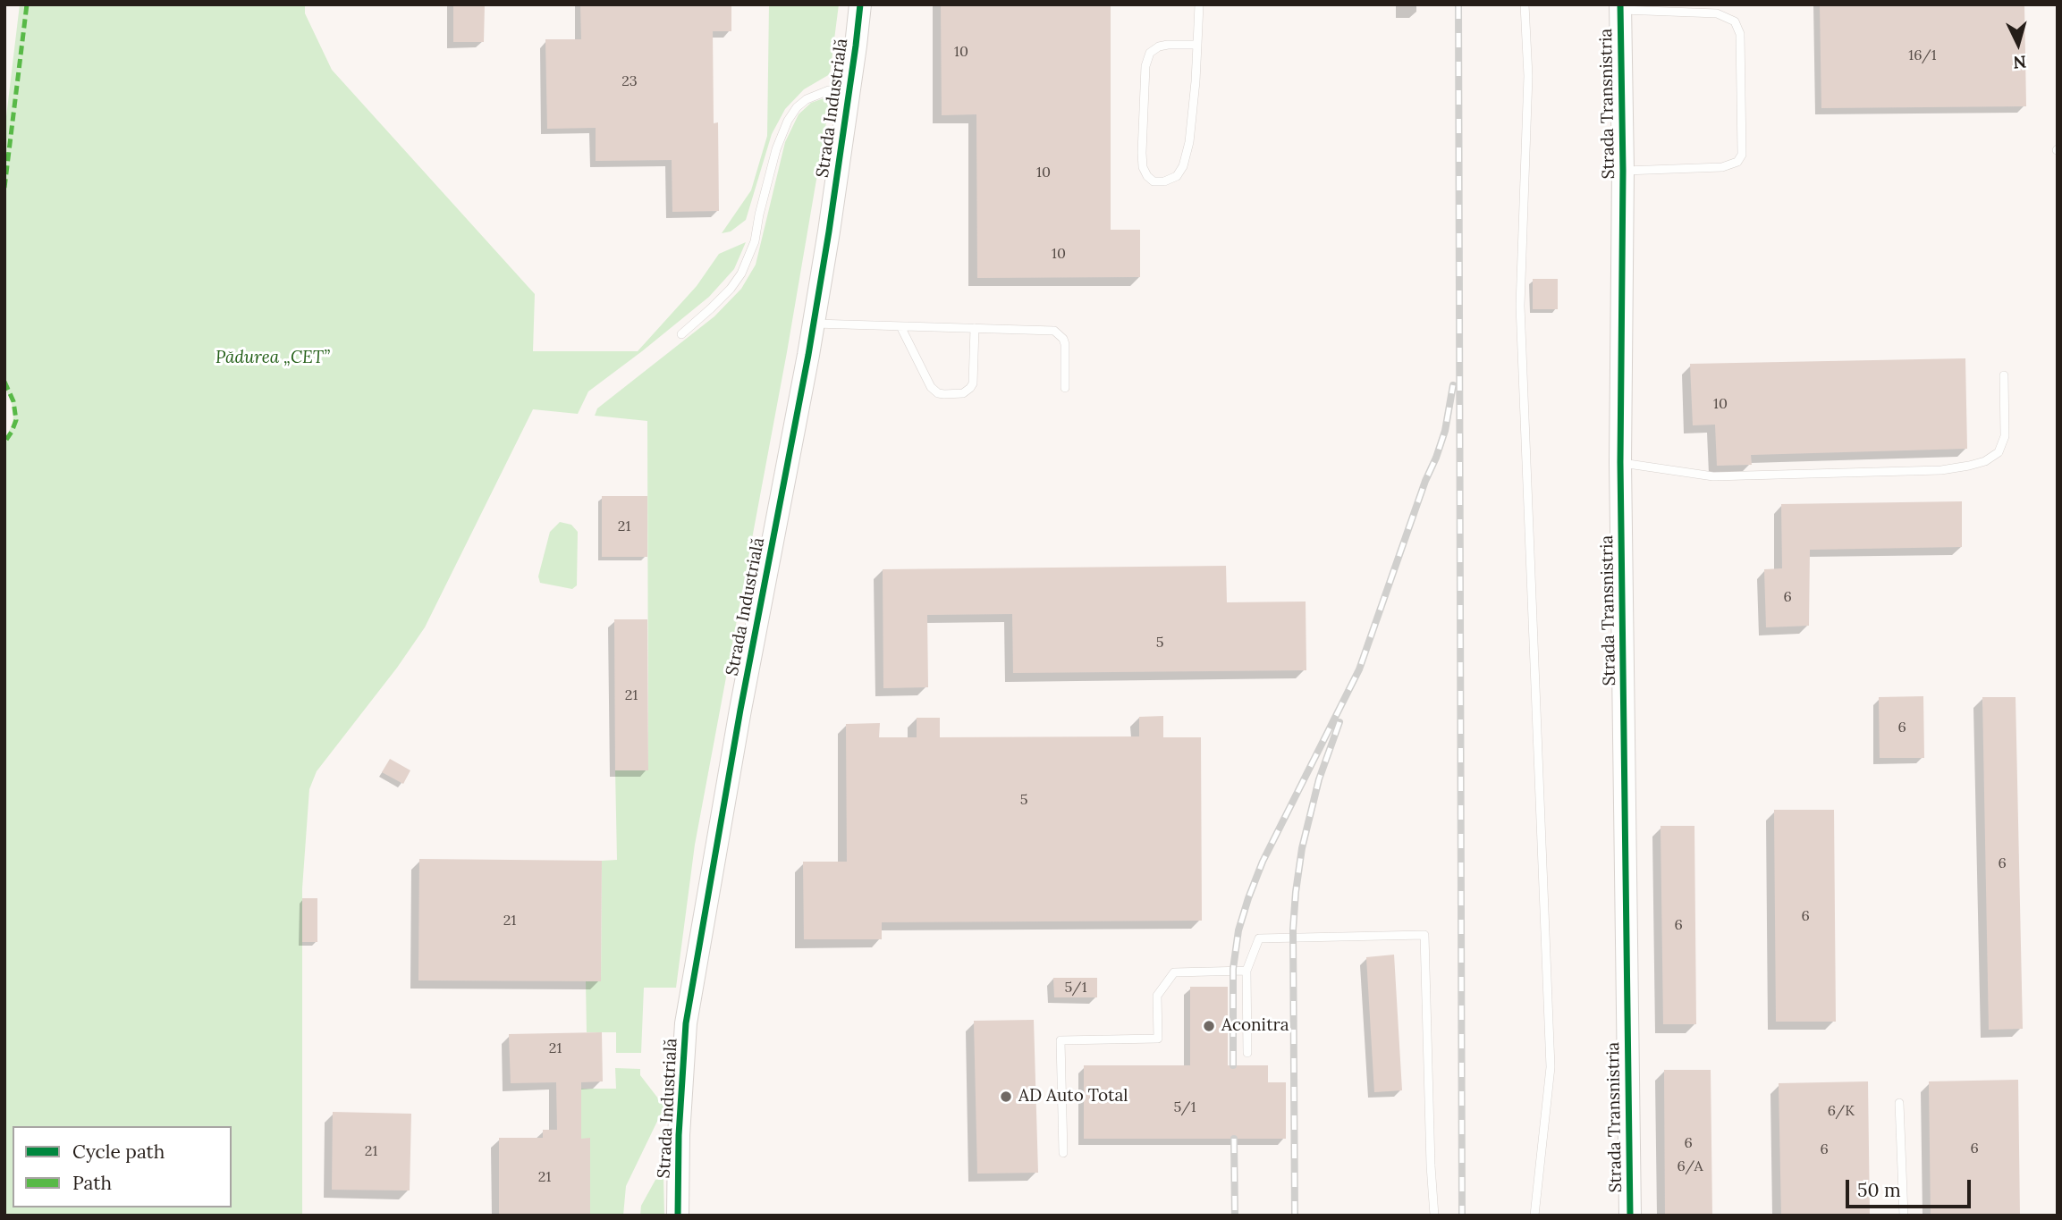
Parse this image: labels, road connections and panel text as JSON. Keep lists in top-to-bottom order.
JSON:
{
  "streets": {
    "street": ["Strada Transnistria", "Strada Industrială"]
  },
  "parks": ["Pădurea „CET”"],
  "places": ["Aconitra", "AD Auto Total"],
  "house_numbers": [
    "10",
    "16/1",
    "23",
    "10",
    "10",
    "10",
    "21",
    "6",
    "5",
    "21",
    "6",
    "5",
    "6",
    "6",
    "21",
    "6",
    "5/1",
    "21",
    "5/1",
    "6/K",
    "6",
    "6",
    "6",
    "21",
    "6/A",
    "21"
  ],
  "legend": ["Cycle path", "Path"],
  "scale_bar": "50 m",
  "north": "bottom"
}
